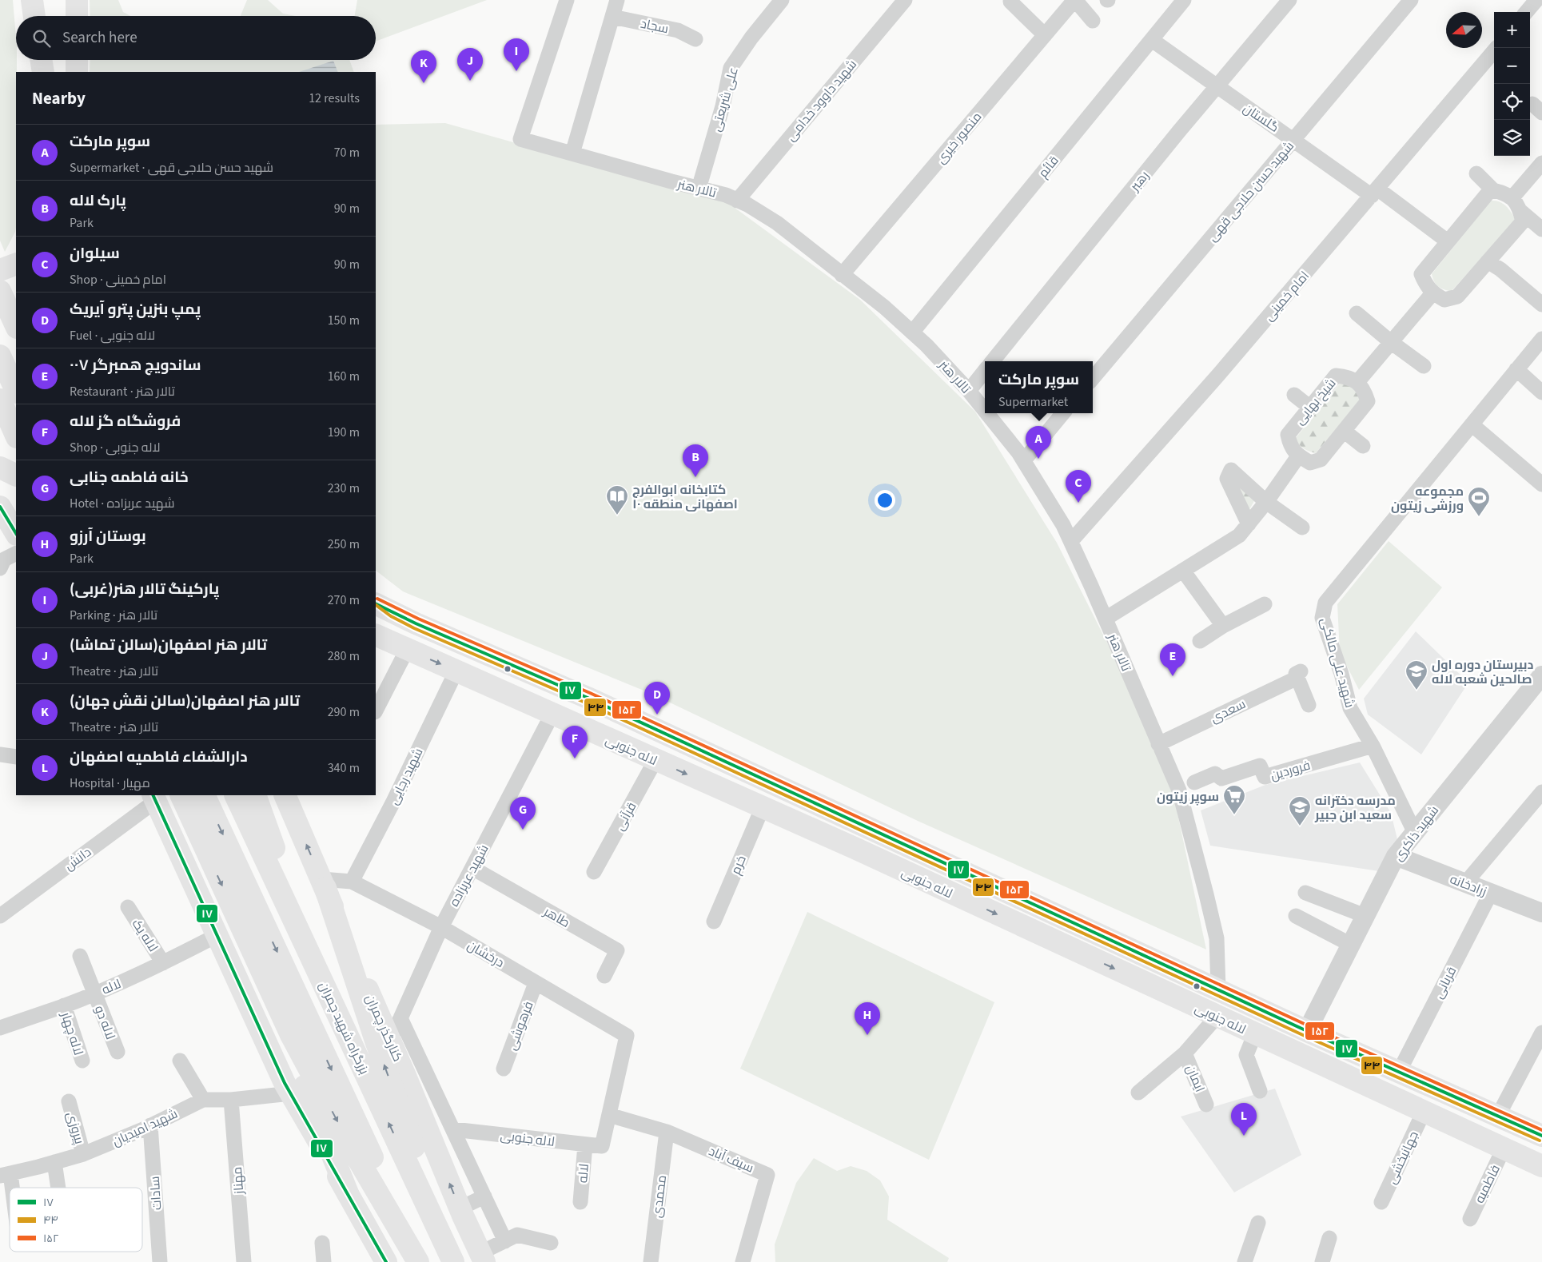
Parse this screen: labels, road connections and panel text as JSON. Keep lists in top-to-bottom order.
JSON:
{
  "streets": {
    "main road": ["لاله جنوبی", "بزرگراه شهید چمران", "کنارگذر چمران"],
    "street": [
      "سجاد",
      "علی شریعتی",
      "شهید داوود خدامی",
      "گلستان",
      "منصور خیری",
      "قائم",
      "رهبر",
      "تالار هنر",
      "شهید حسن حلاجی قهی",
      "امام خمینی",
      "شیخ بهایی",
      "شهید علی مالکی",
      "سعدی",
      "فروردین",
      "شهید رجایی",
      "قرآنی",
      "شهید ذاکری",
      "دانش",
      "خرم",
      "شهید عربزاده",
      "زرادخانه",
      "طاهر",
      "لاله یک",
      "درخشان",
      "قربانی",
      "لاله",
      "لاله دو",
      "فرهوشی",
      "لاله چهار",
      "ایمان",
      "شهید امیدیان",
      "پیروزی",
      "جهانبخشی",
      "سیف آباد",
      "مهناز",
      "فاطمیه",
      "سادات",
      "محمدی"
    ]
  },
  "crossings": [
    ["علی شریعتی", "تالار هنر"],
    ["شهید داوود خدامی", "تالار هنر"],
    ["گلستان", "قائم"],
    ["گلستان", "رهبر"],
    ["گلستان", "شهید حسن حلاجی قهی"],
    ["گلستان", "امام خمینی"],
    ["منصور خیری", "تالار هنر"],
    ["قائم", "تالار هنر"],
    ["تالار هنر", "امام خمینی"],
    ["تالار هنر", "سعدی"],
    ["تالار هنر", "لاله جنوبی"],
    ["شهید علی مالکی", "فروردین"],
    ["شهید علی مالکی", "شهید ذاکری"],
    ["لاله جنوبی", "شهید رجایی"],
    ["لاله جنوبی", "قرآنی"],
    ["لاله جنوبی", "شهید ذاکری"],
    ["لاله جنوبی", "خرم"],
    ["لاله جنوبی", "شهید عربزاده"],
    ["لاله جنوبی", "درخشان"],
    ["لاله جنوبی", "قربانی"],
    ["لاله جنوبی", "لاله"],
    ["لاله جنوبی", "ایمان"],
    ["لاله جنوبی", "جهانبخشی"],
    ["لاله جنوبی", "سیف آباد"],
    ["لاله جنوبی", "فاطمیه"],
    ["شهید رجایی", "درخشان"],
    ["شهید رجایی", "کنارگذر چمران"],
    ["شهید ذاکری", "زرادخانه"],
    ["شهید عربزاده", "طاهر"],
    ["شهید عربزاده", "درخشان"],
    ["شهید عربزاده", "کنارگذر چمران"],
    ["زرادخانه", "قربانی"],
    ["لاله یک", "لاله"],
    ["درخشان", "فرهوشی"],
    ["درخشان", "کنارگذر چمران"],
    ["درخشان", "سیف آباد"],
    ["لاله", "لاله دو"],
    ["لاله", "لاله چهار"],
    ["شهید امیدیان", "پیروزی"],
    ["شهید امیدیان", "مهناز"],
    ["شهید امیدیان", "سادات"],
    ["سیف آباد", "محمدی"]
  ],
  "places": {
    "library": ["کتابخانه ابوالفرج اصفهانی منطقه ۱۰"],
    "sports": ["مجموعه ورزشی زیتون"],
    "school or university": ["دبیرستان دوره اول صالحین شعبه لاله", "مدرسه دخترانه سعید ابن جبیر"],
    "supermarket": ["سوپر زیتون"]
  },
  "lines": ["transit line ۱۷", "transit line ۱۵۲", "transit line ۴۴"],
  "legend": ["۱۷", "۴۴", "۱۵۲"],
  "north": "left",
  "page": {
    "map_buttons": ["+", "−"],
    "search": "Search here",
    "pins": [
      "I",
      "J",
      "K",
      "A",
      "B",
      "C",
      "E",
      "D",
      "F",
      "G",
      "H",
      "L"
    ],
    "heading": ["Nearby", "12 results"],
    "list": [
      {
        "mark": "A",
        "name": "سوپر مارکت",
        "note": "Supermarket · شهید حسن حلاجی قهی",
        "value": "70 m"
      },
      {
        "mark": "B",
        "name": "پارک لاله",
        "note": "Park",
        "value": "90 m"
      },
      {
        "mark": "C",
        "name": "سیلوان",
        "note": "Shop · امام خمینی",
        "value": "90 m"
      },
      {
        "mark": "D",
        "name": "پمپ بنزین پترو آیریک",
        "note": "Fuel · لاله جنوبی",
        "value": "150 m"
      },
      {
        "mark": "E",
        "name": "ساندویچ همبرگر ۰۰۷",
        "note": "Restaurant · تالار هنر",
        "value": "160 m"
      },
      {
        "mark": "F",
        "name": "فروشگاه گز لاله",
        "note": "Shop · لاله جنوبی",
        "value": "190 m"
      },
      {
        "mark": "G",
        "name": "خانه فاطمه جنابی",
        "note": "Hotel · شهید عربزاده",
        "value": "230 m"
      },
      {
        "mark": "H",
        "name": "بوستان آرزو",
        "note": "Park",
        "value": "250 m"
      },
      {
        "mark": "I",
        "name": "پارکینگ تالار هنر(غربی)",
        "note": "Parking · تالار هنر",
        "value": "270 m"
      },
      {
        "mark": "J",
        "name": "تالار هنر اصفهان(سالن تماشا)",
        "note": "Theatre · تالار هنر",
        "value": "280 m"
      },
      {
        "mark": "K",
        "name": "تالار هنر اصفهان(سالن نقش جهان)",
        "note": "Theatre · تالار هنر",
        "value": "290 m"
      },
      {
        "mark": "L",
        "name": "دارالشفاء فاطمیه اصفهان",
        "note": "Hospital · مهیار",
        "value": "340 m"
      }
    ],
    "popup": ["سوپر مارکت", "Supermarket"]
  }
}
